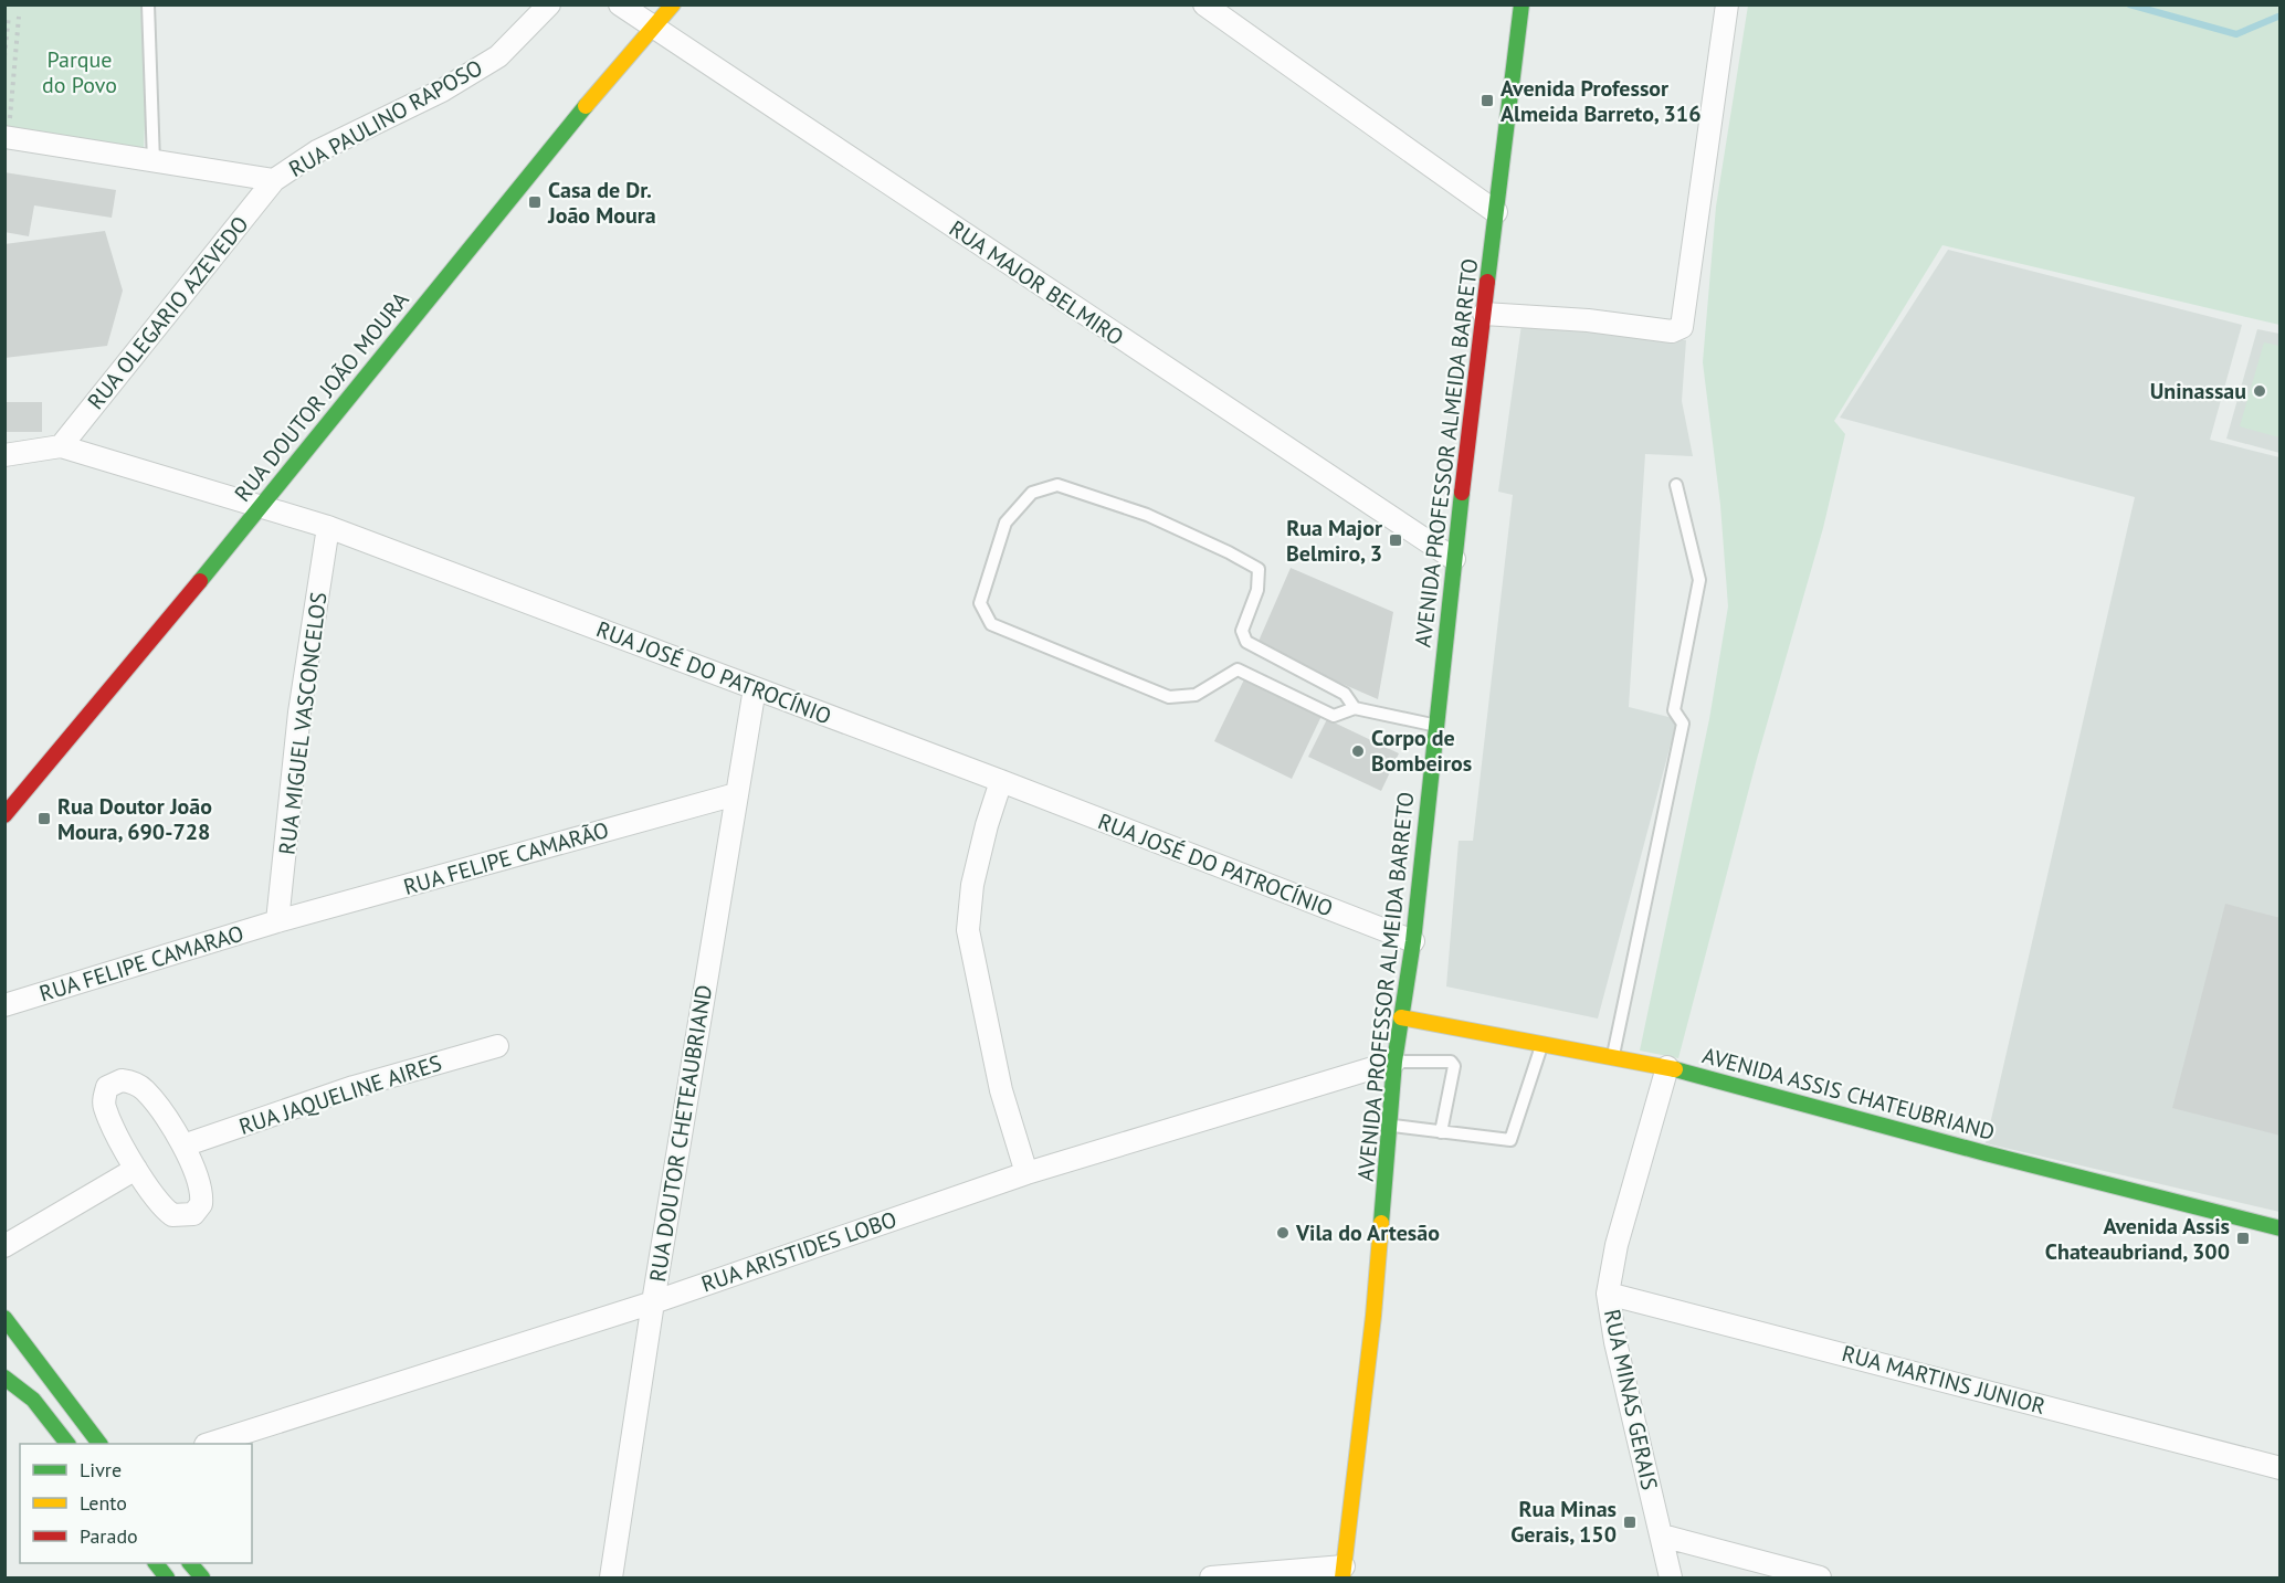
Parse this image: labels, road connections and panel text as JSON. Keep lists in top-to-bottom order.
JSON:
{
  "streets": {
    "main road": ["RUA DOUTOR JOÃO MOURA", "AVENIDA PROFESSOR ALMEIDA BARRETO", "AVENIDA ASSIS CHATEUBRIAND"],
    "street": [
      "RUA PAULINO RAPOSO",
      "RUA MAJOR BELMIRO",
      "RUA OLEGARIO AZEVEDO",
      "RUA JOSÉ DO PATROCÍNIO",
      "RUA MIGUEL VASCONCELOS",
      "RUA FELIPE CAMARÃO",
      "RUA FELIPE CAMARAO",
      "RUA JAQUELINE AIRES",
      "RUA DOUTOR CHETEAUBRIAND",
      "RUA ARISTIDES LOBO",
      "RUA MARTINS JUNIOR",
      "RUA MINAS GERAIS"
    ]
  },
  "crossings": [
    ["RUA PAULINO RAPOSO", "RUA OLEGARIO AZEVEDO"],
    ["RUA MAJOR BELMIRO", "RUA DOUTOR JOÃO MOURA"],
    ["RUA MAJOR BELMIRO", "AVENIDA PROFESSOR ALMEIDA BARRETO"],
    ["RUA OLEGARIO AZEVEDO", "RUA JOSÉ DO PATROCÍNIO"],
    ["RUA DOUTOR JOÃO MOURA", "RUA JOSÉ DO PATROCÍNIO"],
    ["AVENIDA PROFESSOR ALMEIDA BARRETO", "RUA JOSÉ DO PATROCÍNIO"],
    ["AVENIDA PROFESSOR ALMEIDA BARRETO", "AVENIDA ASSIS CHATEUBRIAND"],
    ["AVENIDA PROFESSOR ALMEIDA BARRETO", "RUA ARISTIDES LOBO"],
    ["RUA JOSÉ DO PATROCÍNIO", "RUA MIGUEL VASCONCELOS"],
    ["RUA JOSÉ DO PATROCÍNIO", "RUA DOUTOR CHETEAUBRIAND"],
    ["RUA MIGUEL VASCONCELOS", "RUA FELIPE CAMARÃO"],
    ["RUA MIGUEL VASCONCELOS", "RUA FELIPE CAMARAO"],
    ["RUA FELIPE CAMARÃO", "RUA FELIPE CAMARAO"],
    ["RUA FELIPE CAMARÃO", "RUA DOUTOR CHETEAUBRIAND"],
    ["AVENIDA ASSIS CHATEUBRIAND", "RUA MINAS GERAIS"],
    ["RUA DOUTOR CHETEAUBRIAND", "RUA ARISTIDES LOBO"],
    ["RUA MARTINS JUNIOR", "RUA MINAS GERAIS"]
  ],
  "parks": ["Parque do Povo"],
  "places": {
    "transit": [
      "Avenida Professor Almeida Barreto, 316",
      "Casa de Dr. João Moura",
      "Rua Major Belmiro, 3",
      "Rua Doutor João Moura, 690-728",
      "Avenida Assis Chateaubriand, 300",
      "Rua Minas Gerais, 150"
    ],
    "other": ["Uninassau", "Corpo de Bombeiros", "Vila do Artesão"]
  },
  "legend": ["Livre", "Lento", "Parado"]
}
